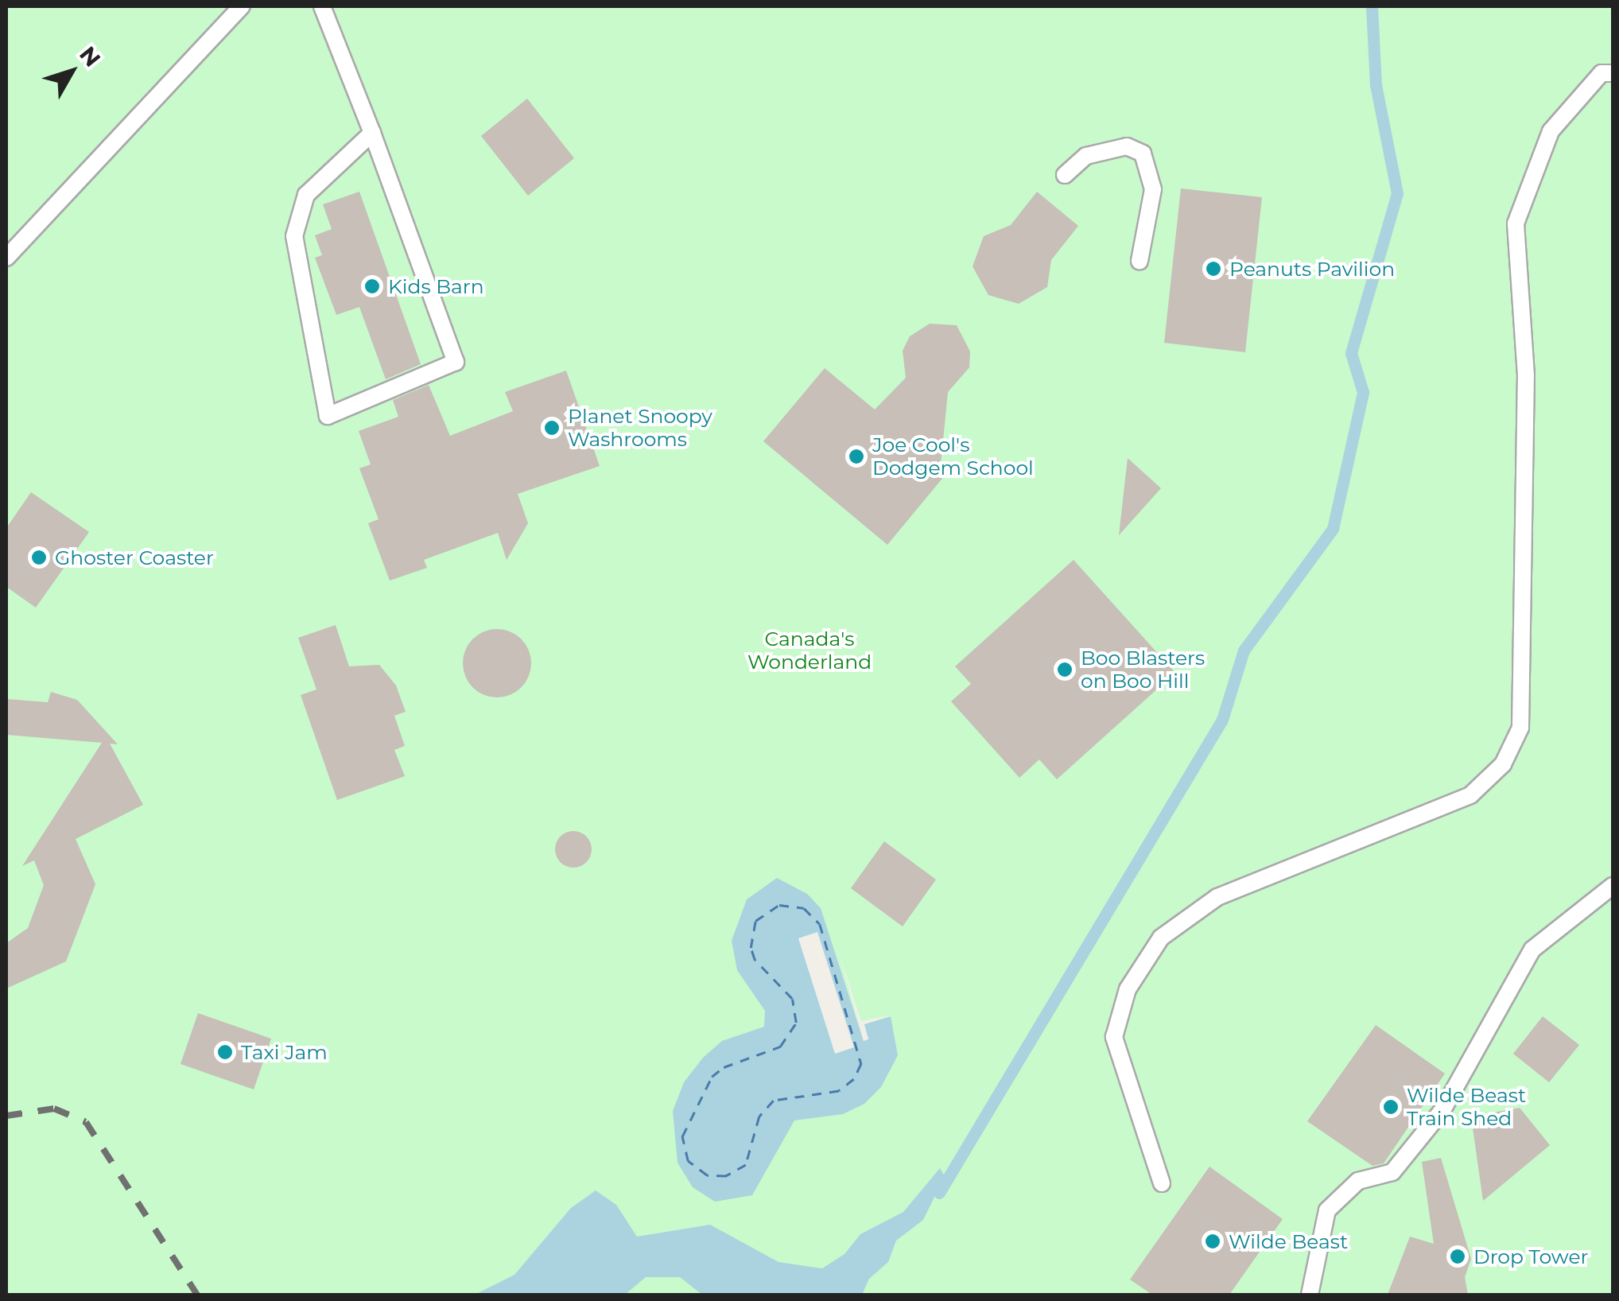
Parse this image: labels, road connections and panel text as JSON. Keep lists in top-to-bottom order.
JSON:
{
  "parks": ["Canada's Wonderland"],
  "places": [
    "Peanuts Pavilion",
    "Kids Barn",
    "Planet Snoopy Washrooms",
    "Joe Cool's Dodgem School",
    "Ghoster Coaster",
    "Boo Blasters on Boo Hill",
    "Taxi Jam",
    "Wilde Beast Train Shed",
    "Wilde Beast",
    "Drop Tower"
  ],
  "north": "top right"
}
